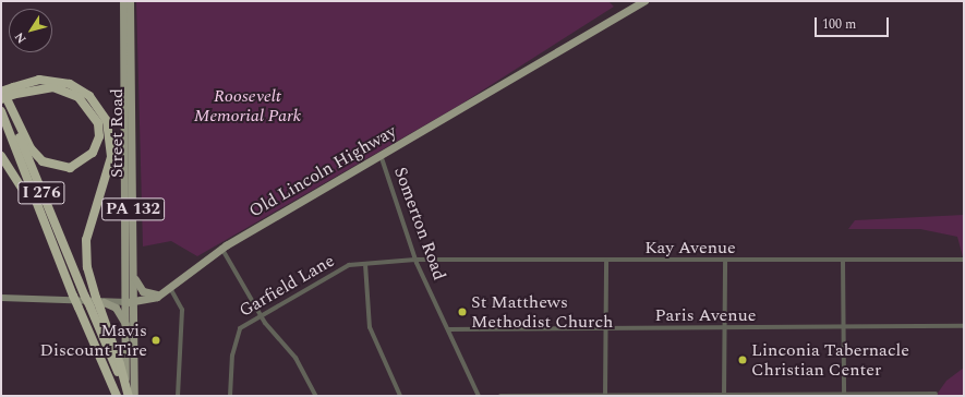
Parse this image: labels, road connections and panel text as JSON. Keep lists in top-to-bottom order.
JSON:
{
  "streets": {
    "highway": ["I 276"],
    "main road": ["Street Road", "Old Lincoln Highway", "PA 132"],
    "street": [
      "Somerton Road",
      "Kay Avenue",
      "Garfield Lane",
      "Paris Avenue"
    ]
  },
  "crossings": [
    ["Street Road", "Old Lincoln Highway"],
    ["Old Lincoln Highway", "Somerton Road"],
    ["Somerton Road", "Kay Avenue"],
    ["Somerton Road", "Garfield Lane"],
    ["Somerton Road", "Paris Avenue"],
    ["Kay Avenue", "Garfield Lane"]
  ],
  "parks": ["Roosevelt Memorial Park"],
  "places": ["St Matthews Methodist Church", "Mavis Discount Tire", "Linconia Tabernacle Christian Center"],
  "scale_bar": "100 m",
  "north": "bottom left"
}
